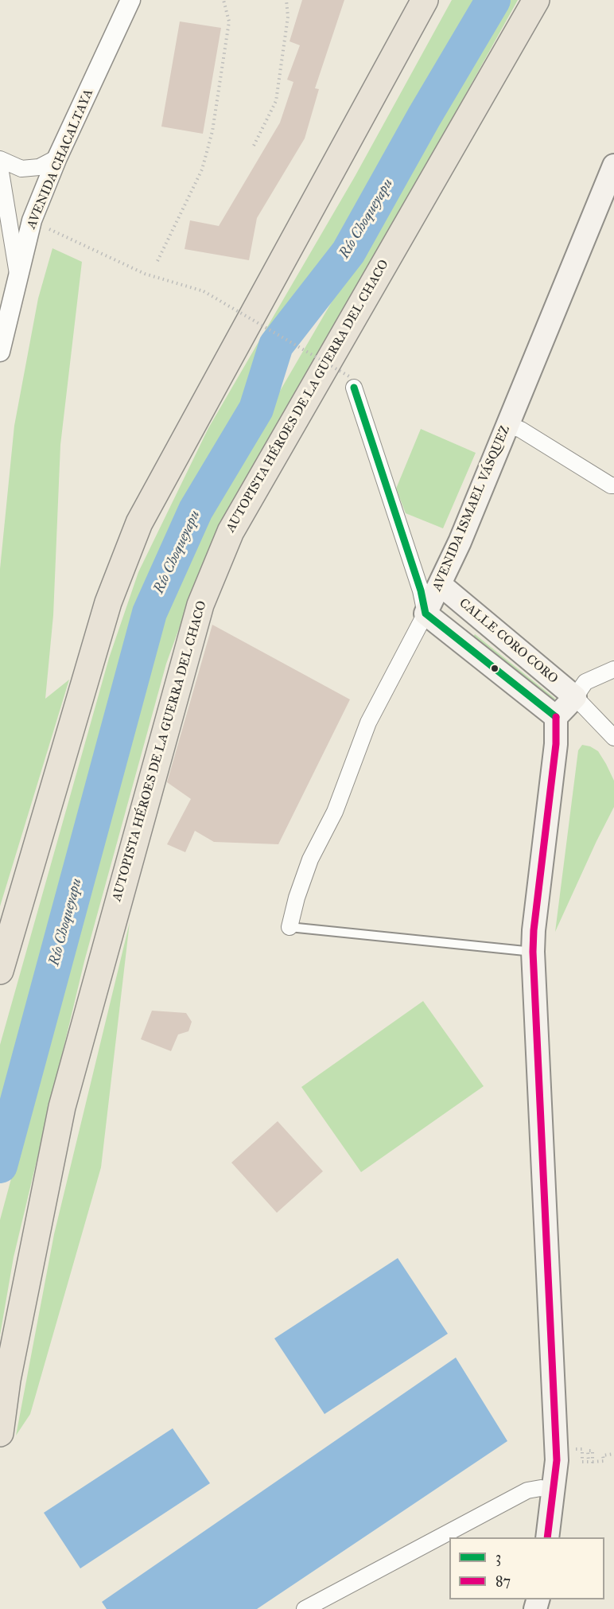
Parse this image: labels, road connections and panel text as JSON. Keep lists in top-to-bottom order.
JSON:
{
  "streets": {
    "highway": ["AUTOPISTA HÉROES DE LA GUERRA DEL CHACO"],
    "main road": ["AVENIDA ISMAEL VÁSQUEZ", "CALLE CORO CORO"],
    "street": ["AVENIDA CHACALTAYA"]
  },
  "crossings": [
    ["AVENIDA ISMAEL VÁSQUEZ", "CALLE CORO CORO"]
  ],
  "water": ["Río Choqueyapu"],
  "lines": ["transit line 3", "transit line 87"],
  "legend": ["3", "87"]
}
